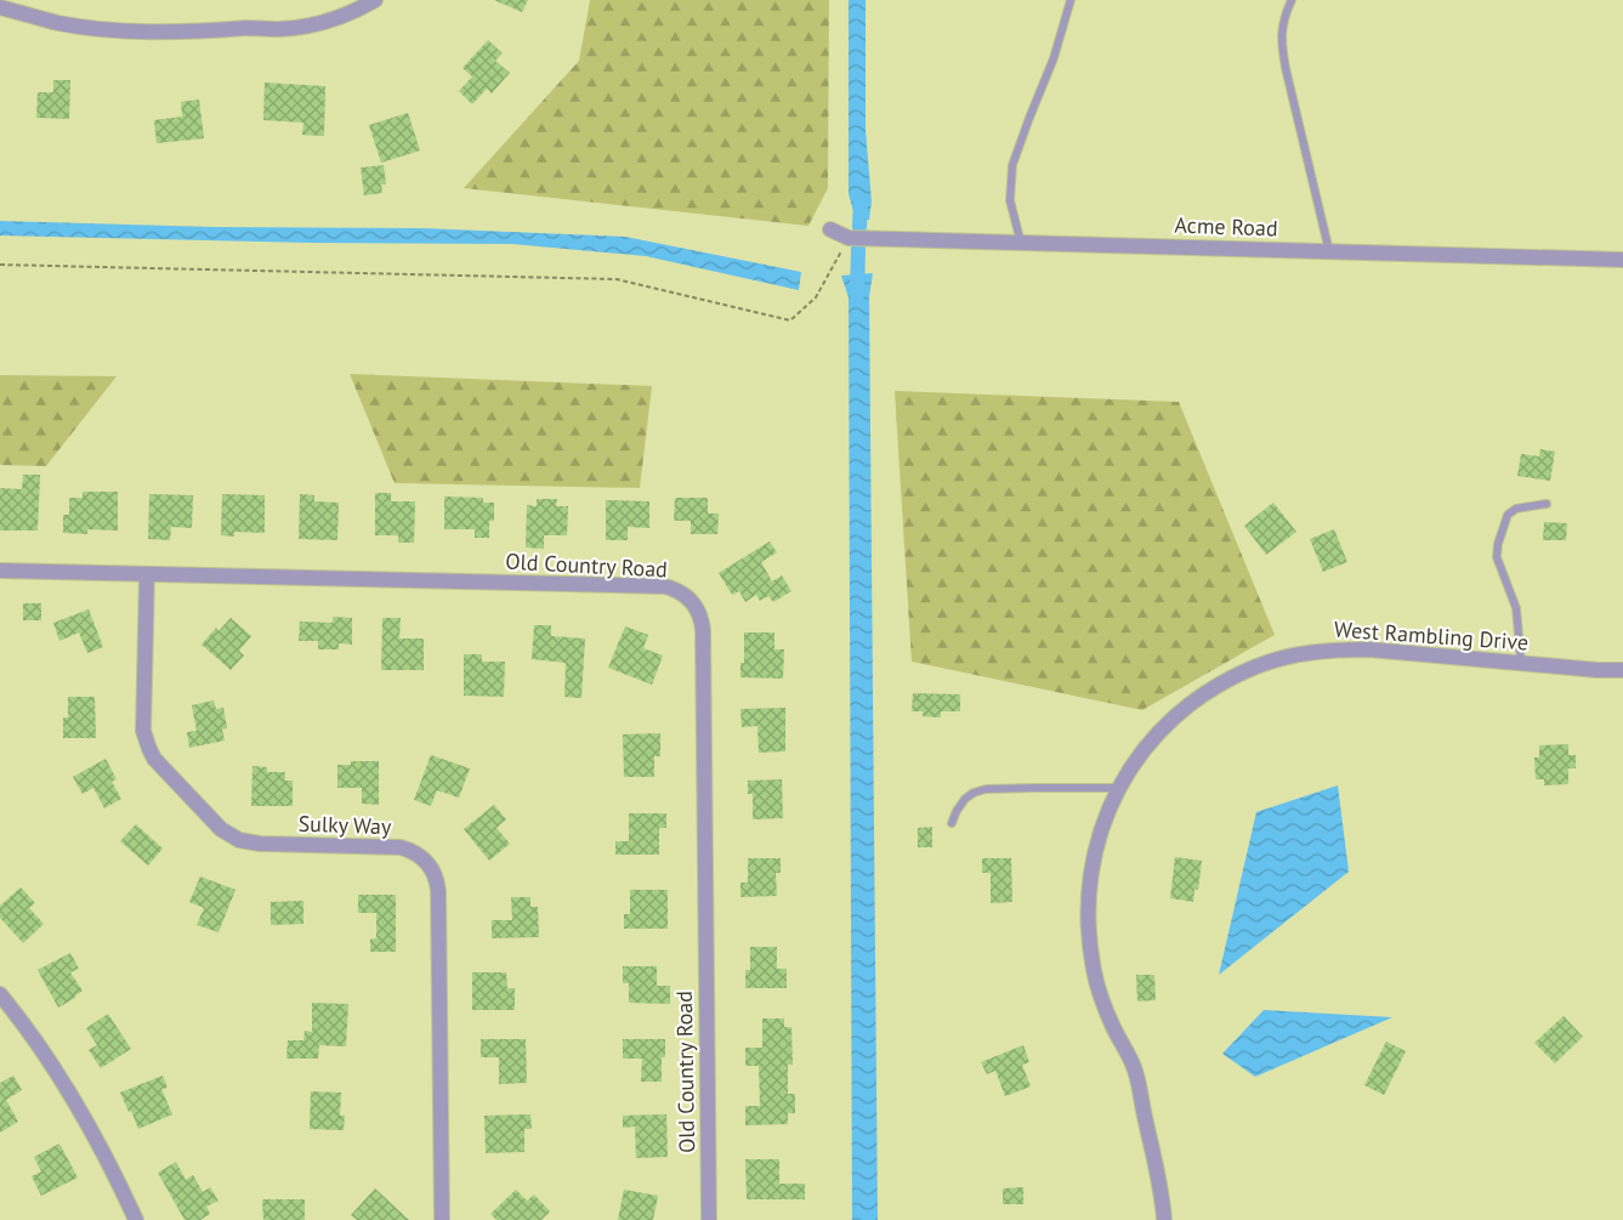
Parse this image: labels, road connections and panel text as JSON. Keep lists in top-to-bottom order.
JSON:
{
  "streets": {
    "street": [
      "Acme Road",
      "Old Country Road",
      "West Rambling Drive",
      "Sulky Way"
    ]
  },
  "crossings": [
    ["Old Country Road", "Sulky Way"]
  ]
}
